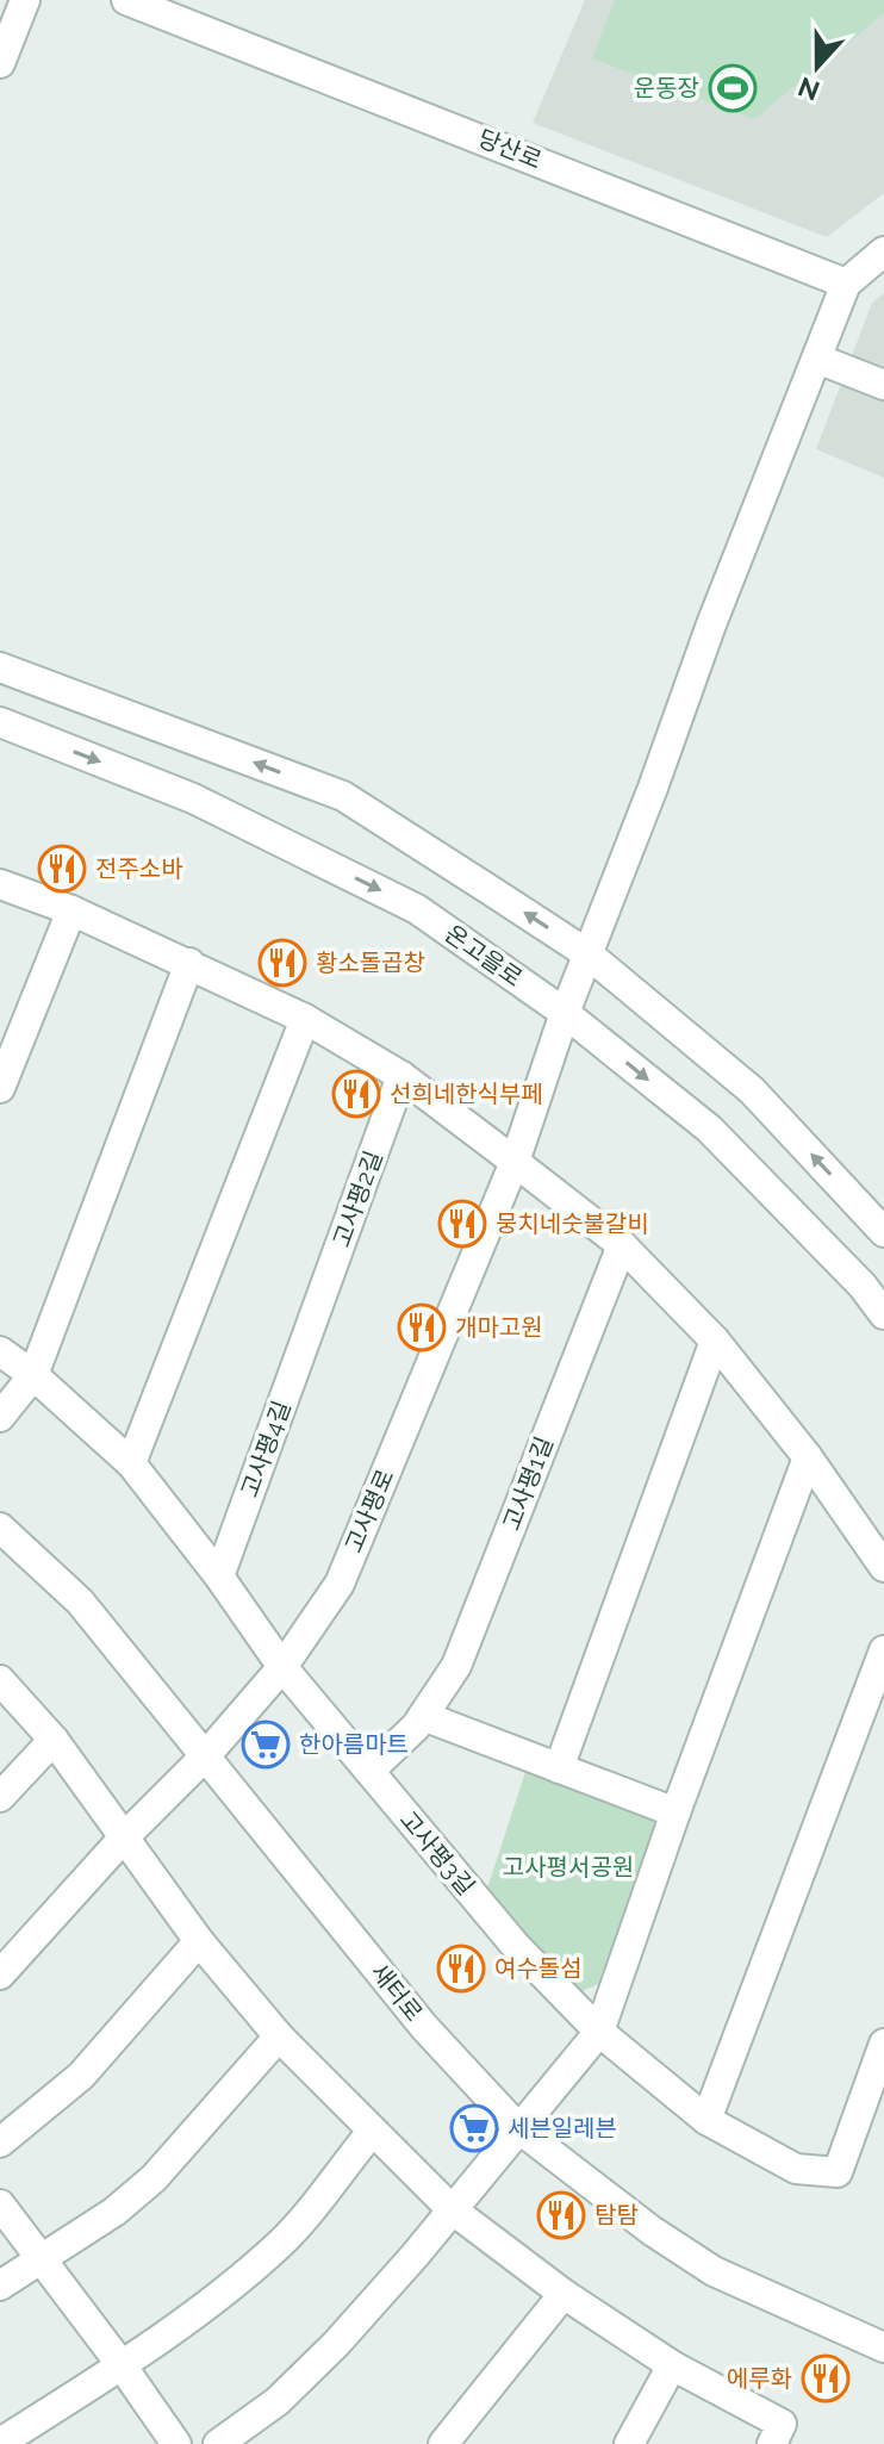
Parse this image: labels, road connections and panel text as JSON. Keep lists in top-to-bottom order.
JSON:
{
  "streets": {
    "street": [
      "당산로",
      "온고을로",
      "고사평2길",
      "고사평4길",
      "고사평1길",
      "고사평로",
      "고사평3길",
      "새터로"
    ]
  },
  "crossings": [
    ["온고을로", "고사평로"],
    ["고사평2길", "고사평4길"],
    ["고사평1길", "고사평3길"],
    ["고사평로", "고사평3길"],
    ["고사평로", "새터로"]
  ],
  "parks": ["고사평서공원"],
  "places": {
    "sports": ["운동장"],
    "restaurant": [
      "전주소바",
      "황소돌곱창",
      "선희네한식부페",
      "뭉치네숫불갈비",
      "개마고원",
      "여수돌섬",
      "탐탐",
      "에루화"
    ],
    "supermarket": ["한아름마트", "세븐일레븐"]
  },
  "north": "bottom"
}
